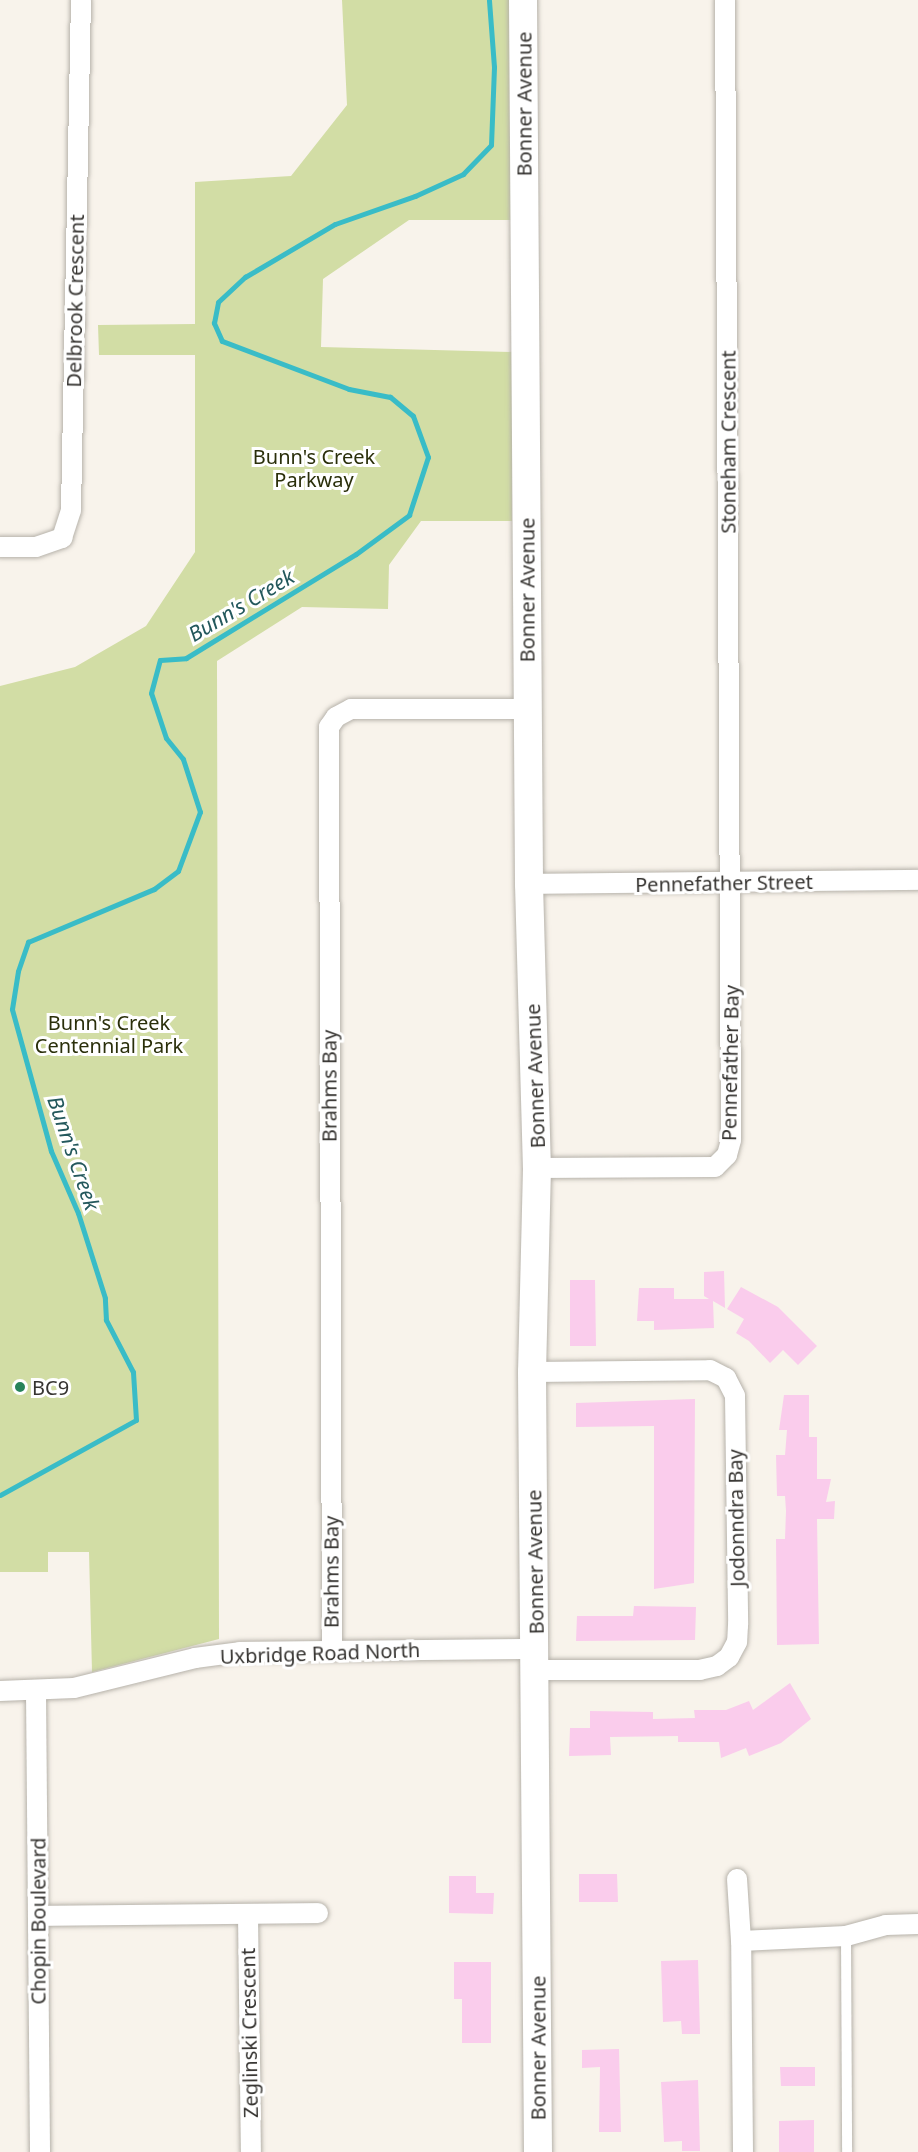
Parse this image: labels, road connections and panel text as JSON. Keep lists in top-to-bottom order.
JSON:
{
  "streets": {
    "street": [
      "Bonner Avenue",
      "Delbrook Crescent",
      "Stoneham Crescent",
      "Pennefather Street",
      "Pennefather Bay",
      "Brahms Bay",
      "Jodonndra Bay",
      "Uxbridge Road North",
      "Chopin Boulevard",
      "Zeglinski Crescent"
    ]
  },
  "crossings": [
    ["Bonner Avenue", "Pennefather Street"],
    ["Bonner Avenue", "Pennefather Bay"],
    ["Bonner Avenue", "Brahms Bay"],
    ["Bonner Avenue", "Jodonndra Bay"],
    ["Bonner Avenue", "Uxbridge Road North"],
    ["Stoneham Crescent", "Pennefather Street"],
    ["Stoneham Crescent", "Pennefather Bay"],
    ["Pennefather Street", "Pennefather Bay"],
    ["Brahms Bay", "Uxbridge Road North"],
    ["Jodonndra Bay", "Uxbridge Road North"],
    ["Uxbridge Road North", "Chopin Boulevard"]
  ],
  "water": ["Bunn's Creek"],
  "parks": ["Bunn's Creek Parkway", "Bunn's Creek Centennial Park"],
  "places": ["BC9"]
}
